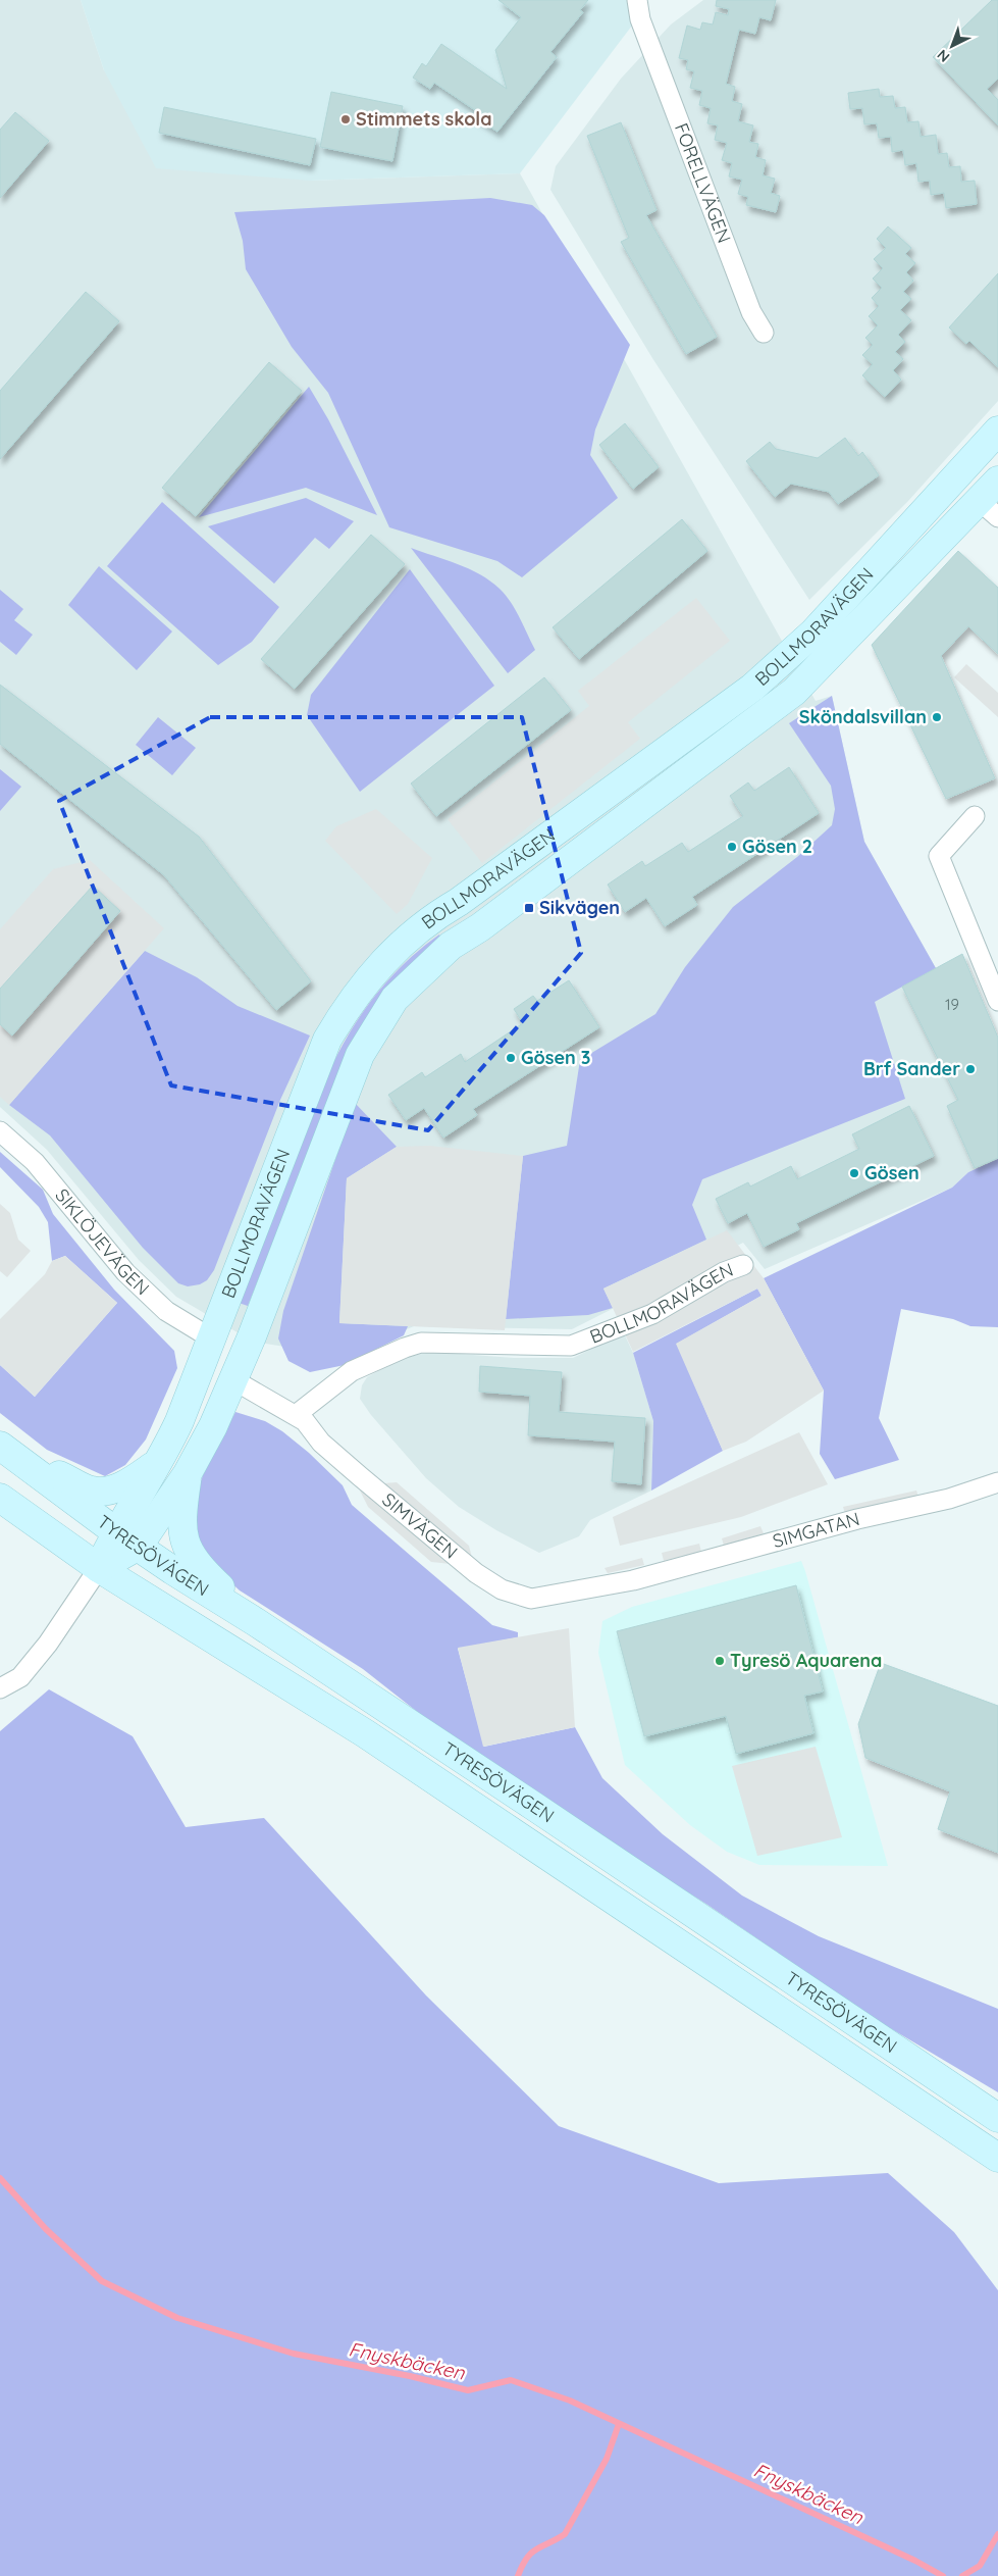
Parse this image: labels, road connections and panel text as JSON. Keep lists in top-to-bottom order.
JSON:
{
  "streets": {
    "street": [
      "FORELLVÄGEN",
      "BOLLMORAVÄGEN",
      "SIKLÖJEVÄGEN",
      "SIMVÄGEN",
      "SIMGATAN",
      "TYRESÖVÄGEN"
    ]
  },
  "crossings": [
    ["BOLLMORAVÄGEN", "SIKLÖJEVÄGEN"],
    ["BOLLMORAVÄGEN", "SIMVÄGEN"],
    ["BOLLMORAVÄGEN", "TYRESÖVÄGEN"],
    ["SIMVÄGEN", "SIMGATAN"]
  ],
  "water": ["Fnyskbäcken"],
  "places": {
    "other": [
      "Stimmets skola",
      "Sköndalsvillan",
      "Gösen 2",
      "Gösen 3",
      "Brf Sander",
      "Gösen",
      "Tyresö Aquarena"
    ],
    "transit": ["Sikvägen"]
  },
  "house_numbers": ["19"],
  "north": "bottom left"
}
